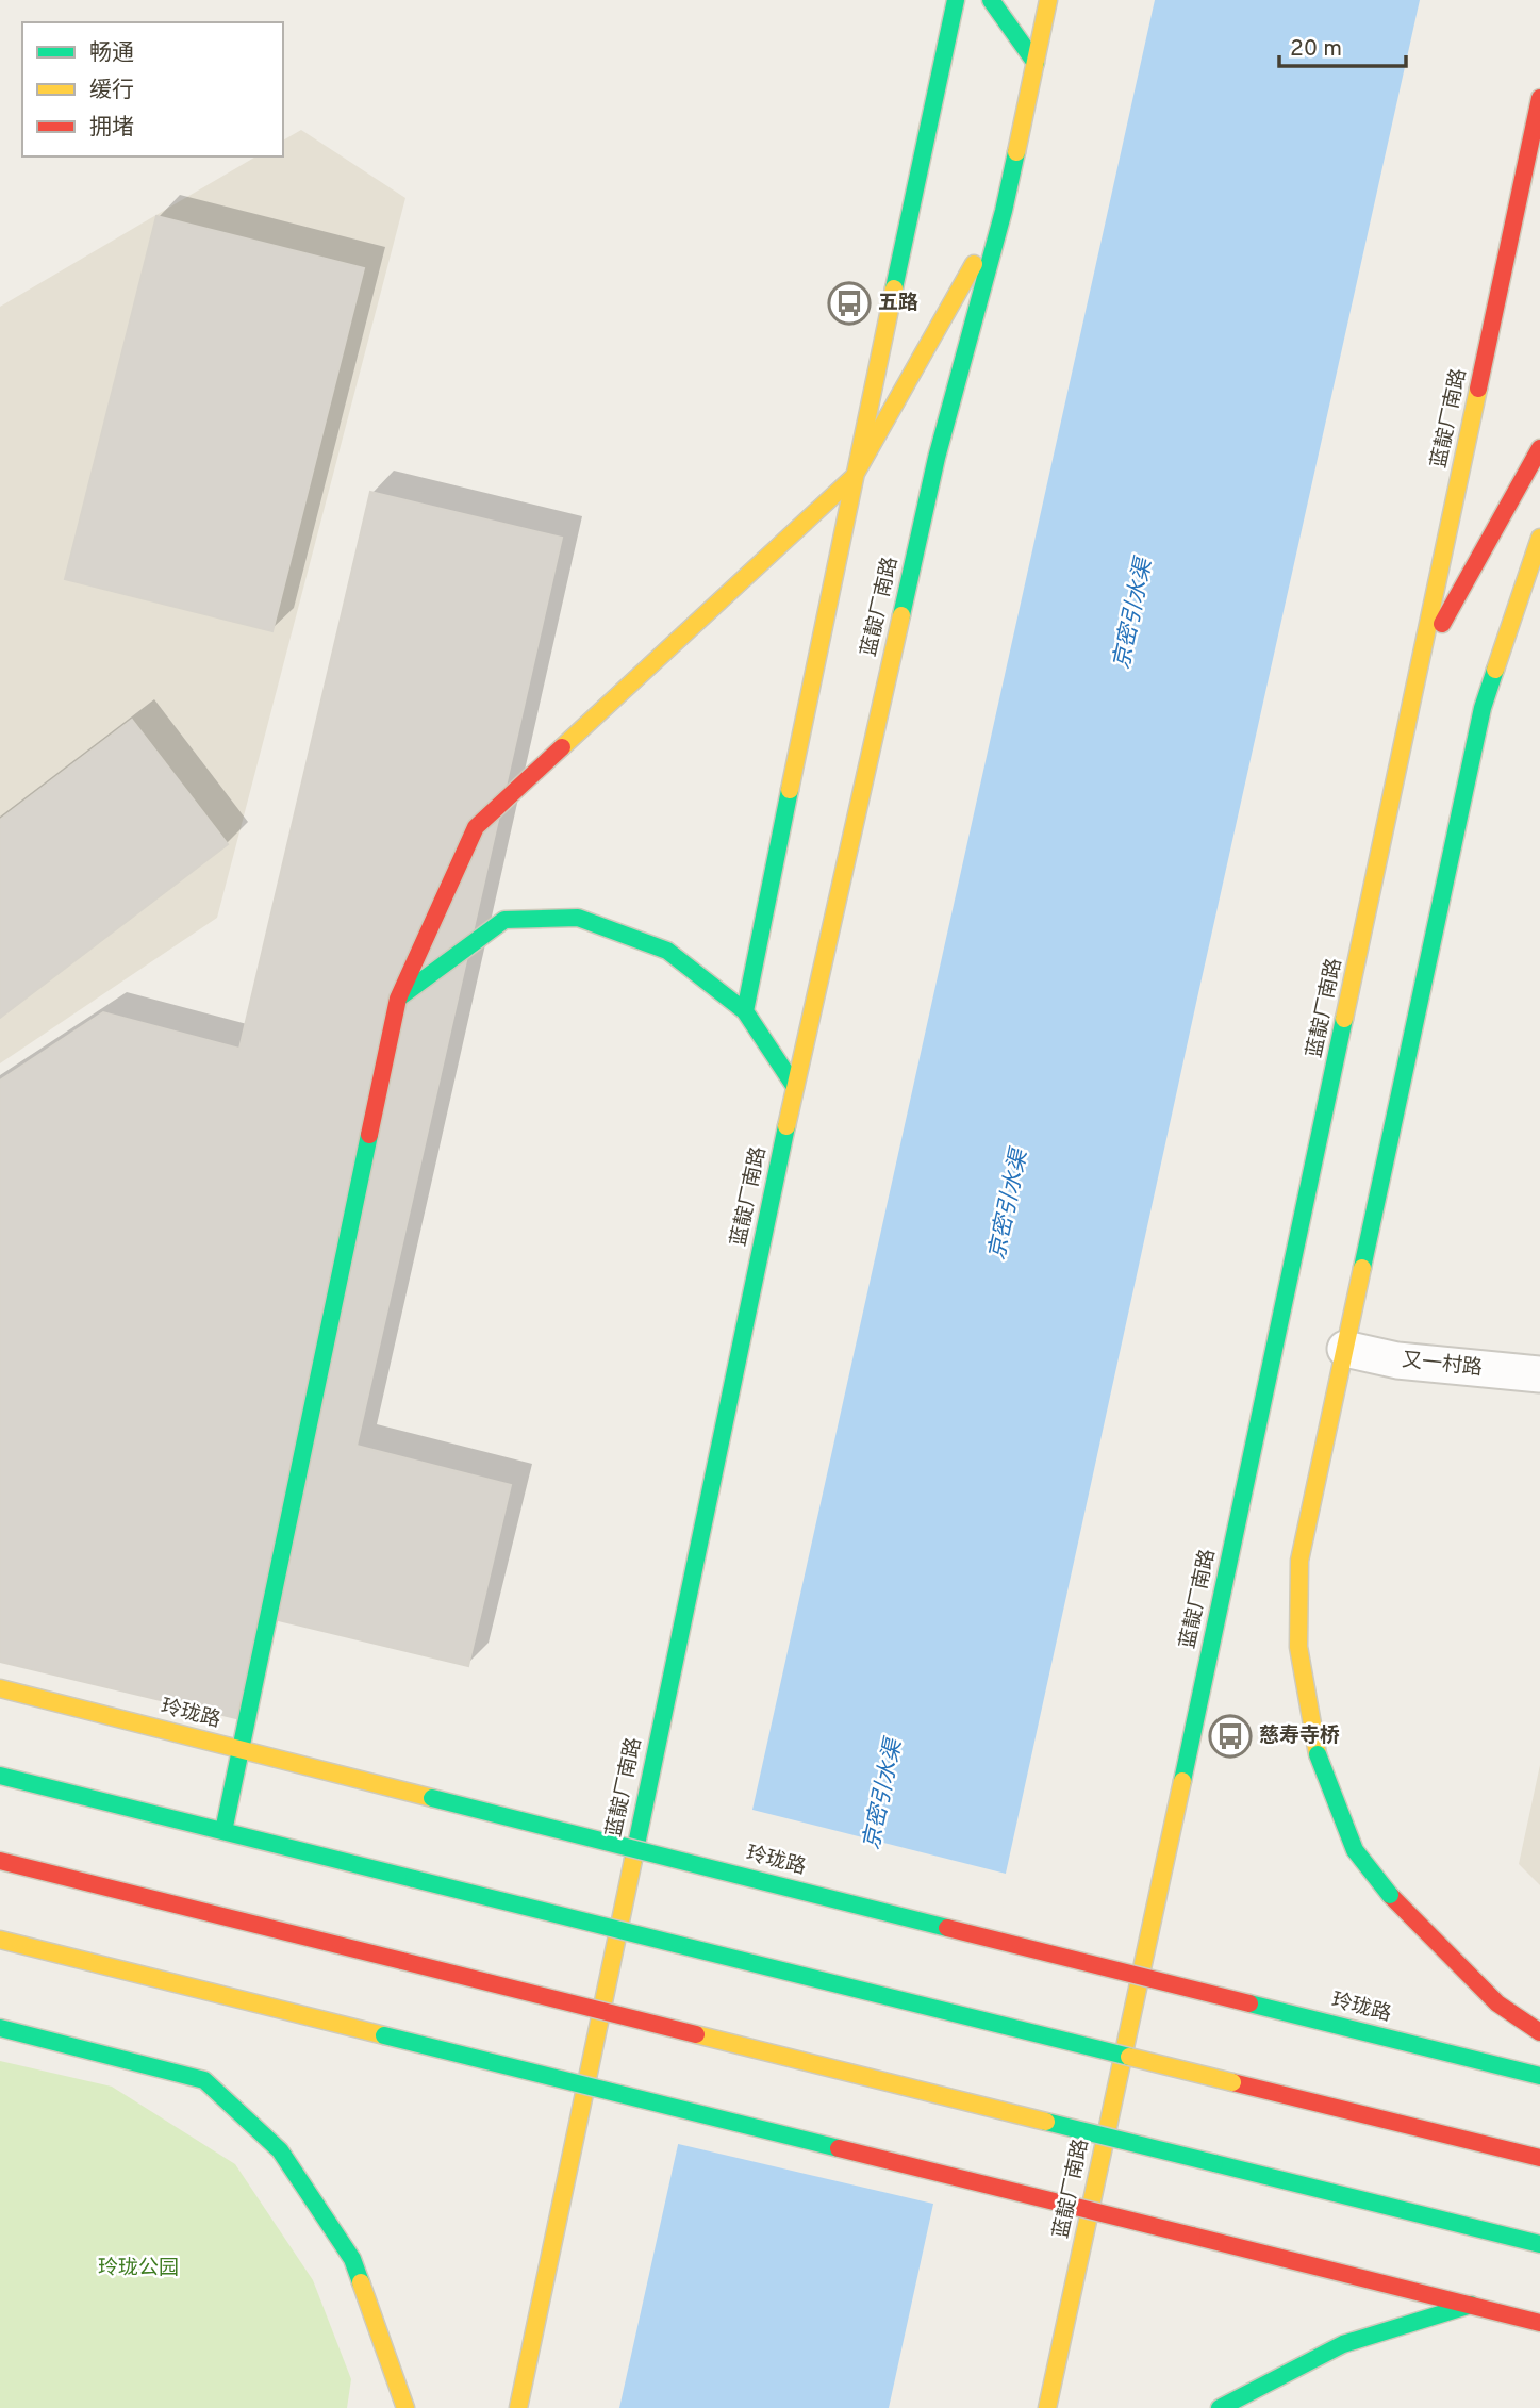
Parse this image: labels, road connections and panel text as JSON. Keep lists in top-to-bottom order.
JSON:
{
  "streets": {
    "main road": ["蓝靛厂南路", "玲珑路"],
    "street": ["又一村路"]
  },
  "water": ["京密引水渠"],
  "parks": ["玲珑公园"],
  "places": {
    "bus stop": ["五路", "慈寿寺桥"]
  },
  "legend": ["畅通", "缓行", "拥堵"],
  "scale_bar": "20 m"
}
